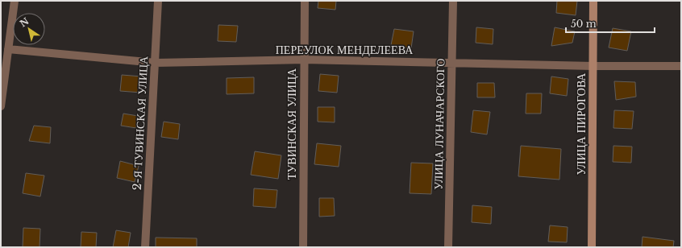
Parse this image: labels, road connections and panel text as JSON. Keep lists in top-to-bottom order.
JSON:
{
  "streets": {
    "main road": ["УЛИЦА ПИРОГОВА"],
    "street": [
      "ПЕРЕУЛОК МЕНДЕЛЕЕВА",
      "2-Я ТУВИНСКАЯ УЛИЦА",
      "ТУВИНСКАЯ УЛИЦА",
      "УЛИЦА ЛУНАЧАРСКОГО"
    ]
  },
  "crossings": [
    ["ПЕРЕУЛОК МЕНДЕЛЕЕВА", "2-Я ТУВИНСКАЯ УЛИЦА"],
    ["ПЕРЕУЛОК МЕНДЕЛЕЕВА", "ТУВИНСКАЯ УЛИЦА"],
    ["ПЕРЕУЛОК МЕНДЕЛЕЕВА", "УЛИЦА ЛУНАЧАРСКОГО"],
    ["ПЕРЕУЛОК МЕНДЕЛЕЕВА", "УЛИЦА ПИРОГОВА"]
  ],
  "scale_bar": "50 m",
  "north": "top left"
}
